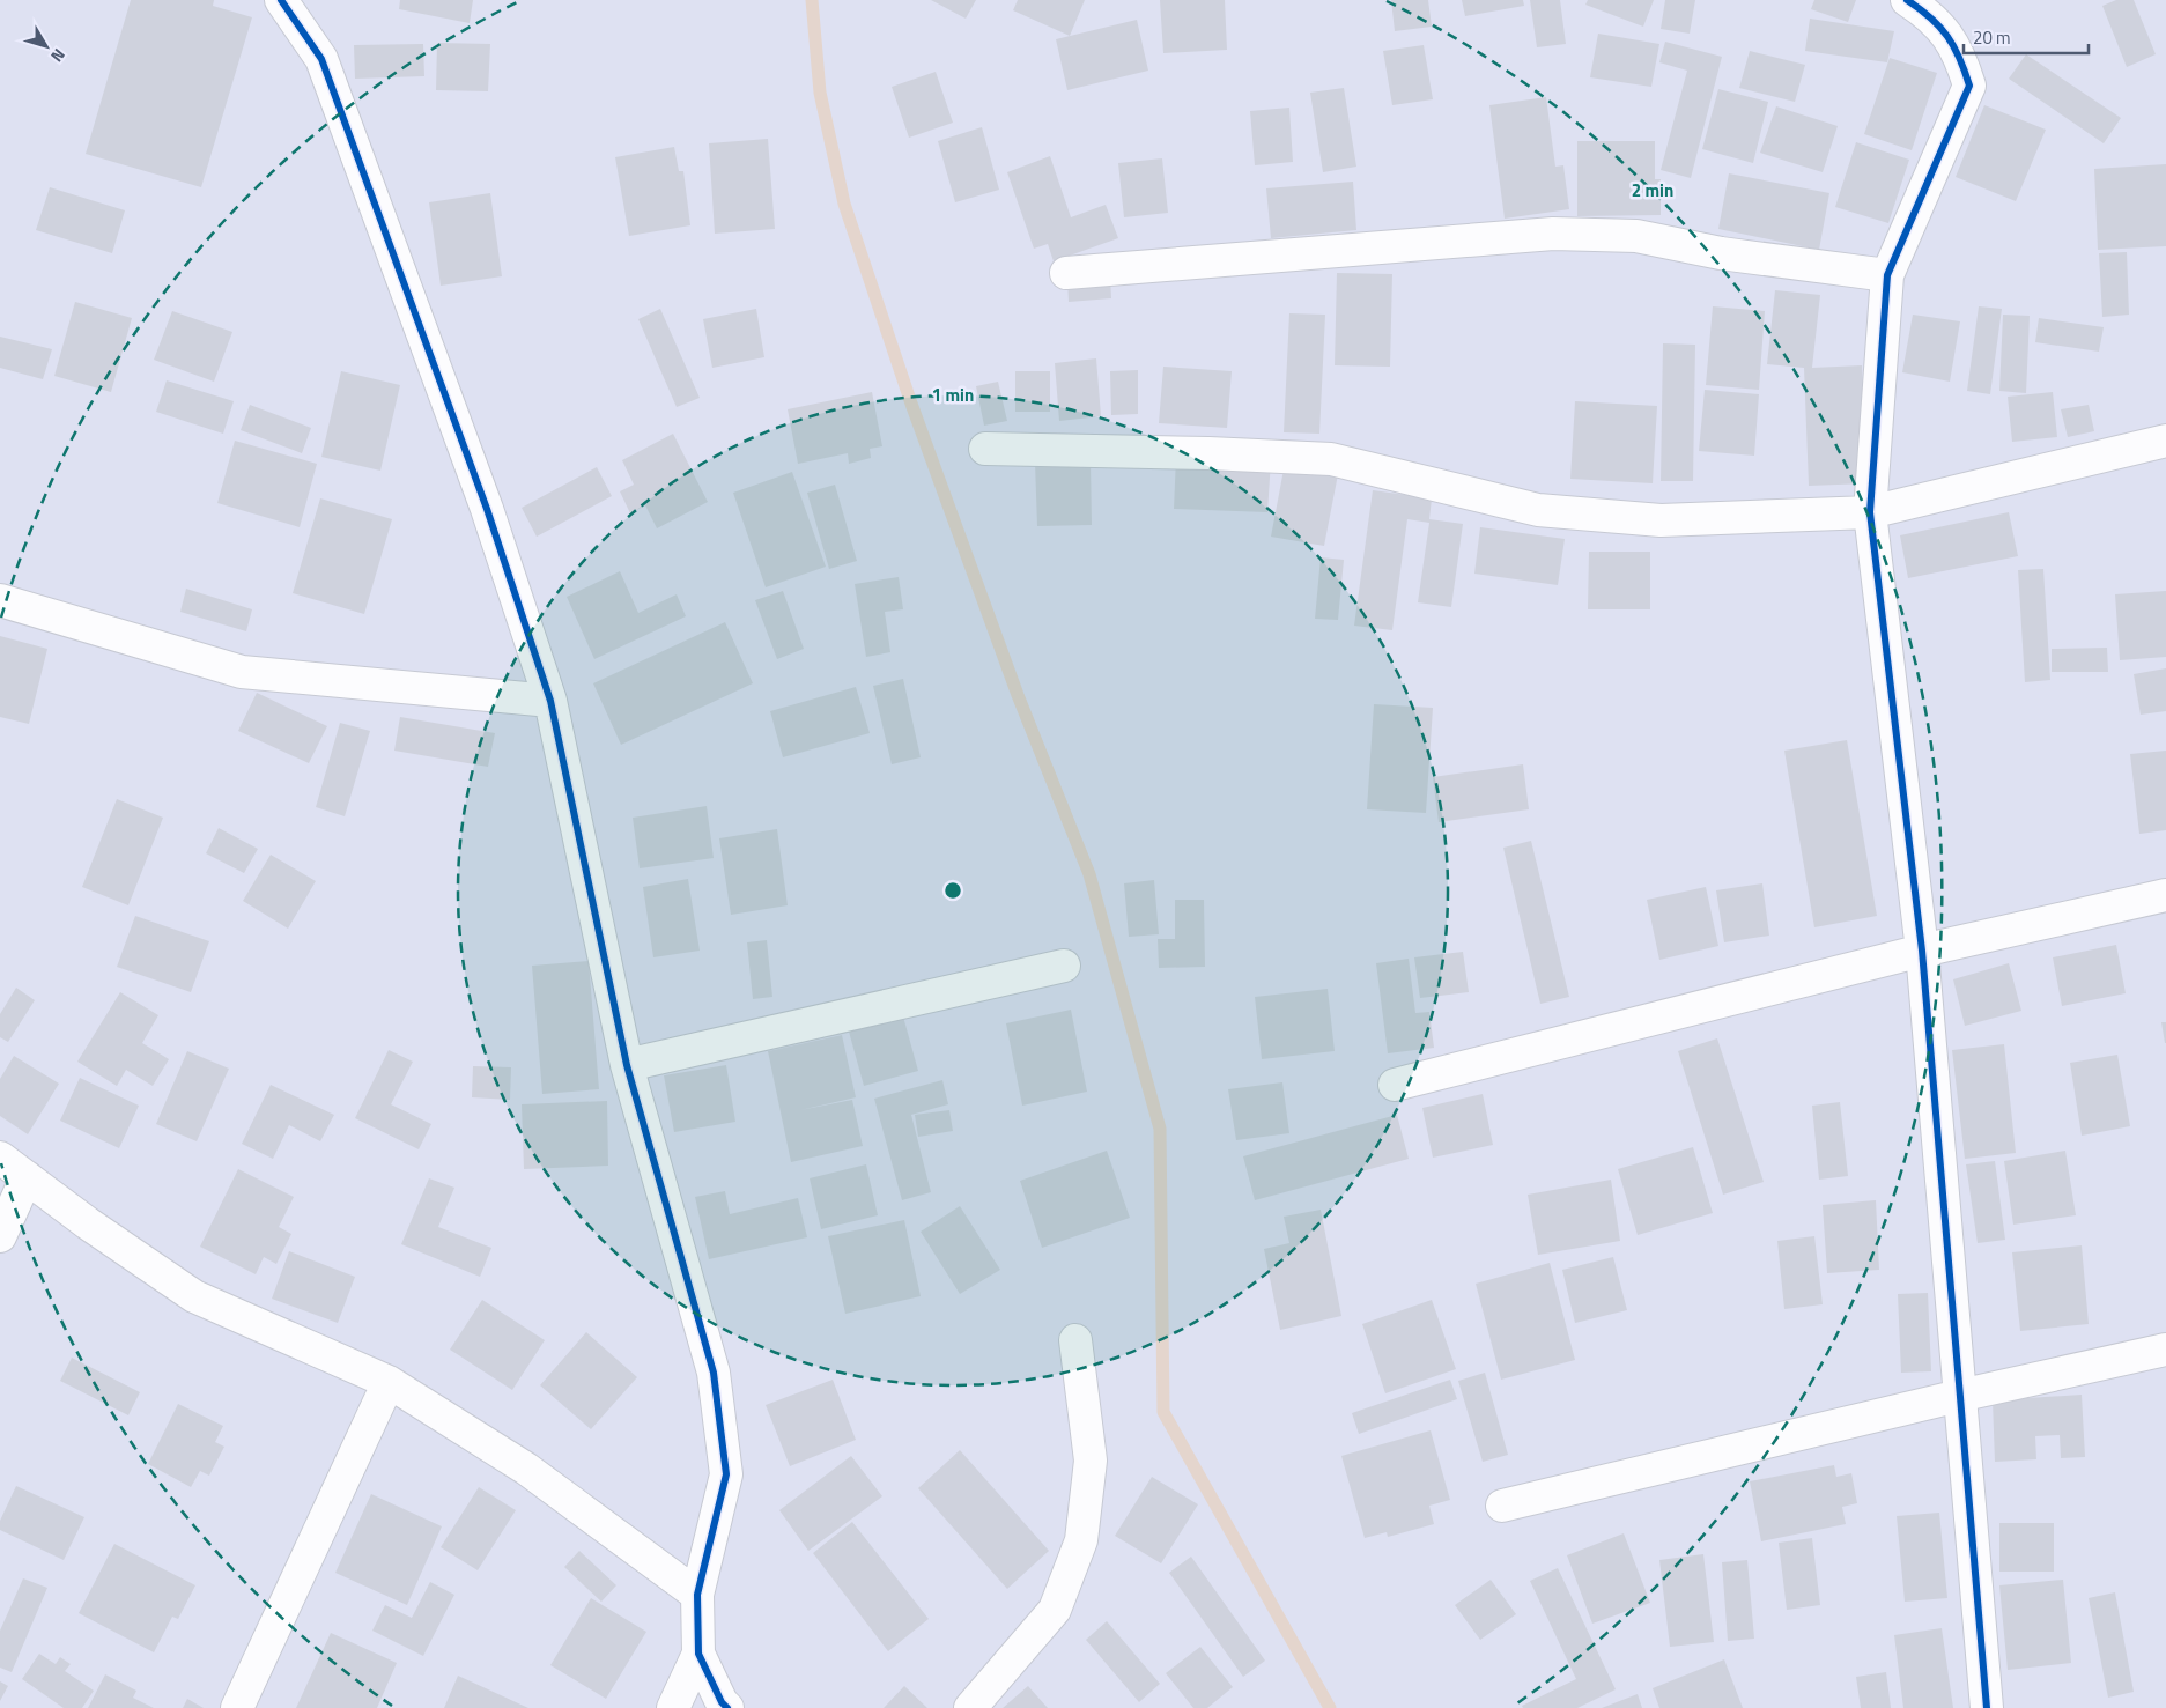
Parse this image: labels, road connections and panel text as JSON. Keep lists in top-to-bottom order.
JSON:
{
  "scale_bar": "20 m",
  "north": "bottom right",
  "rings": ["2 min", "1 min"]
}
